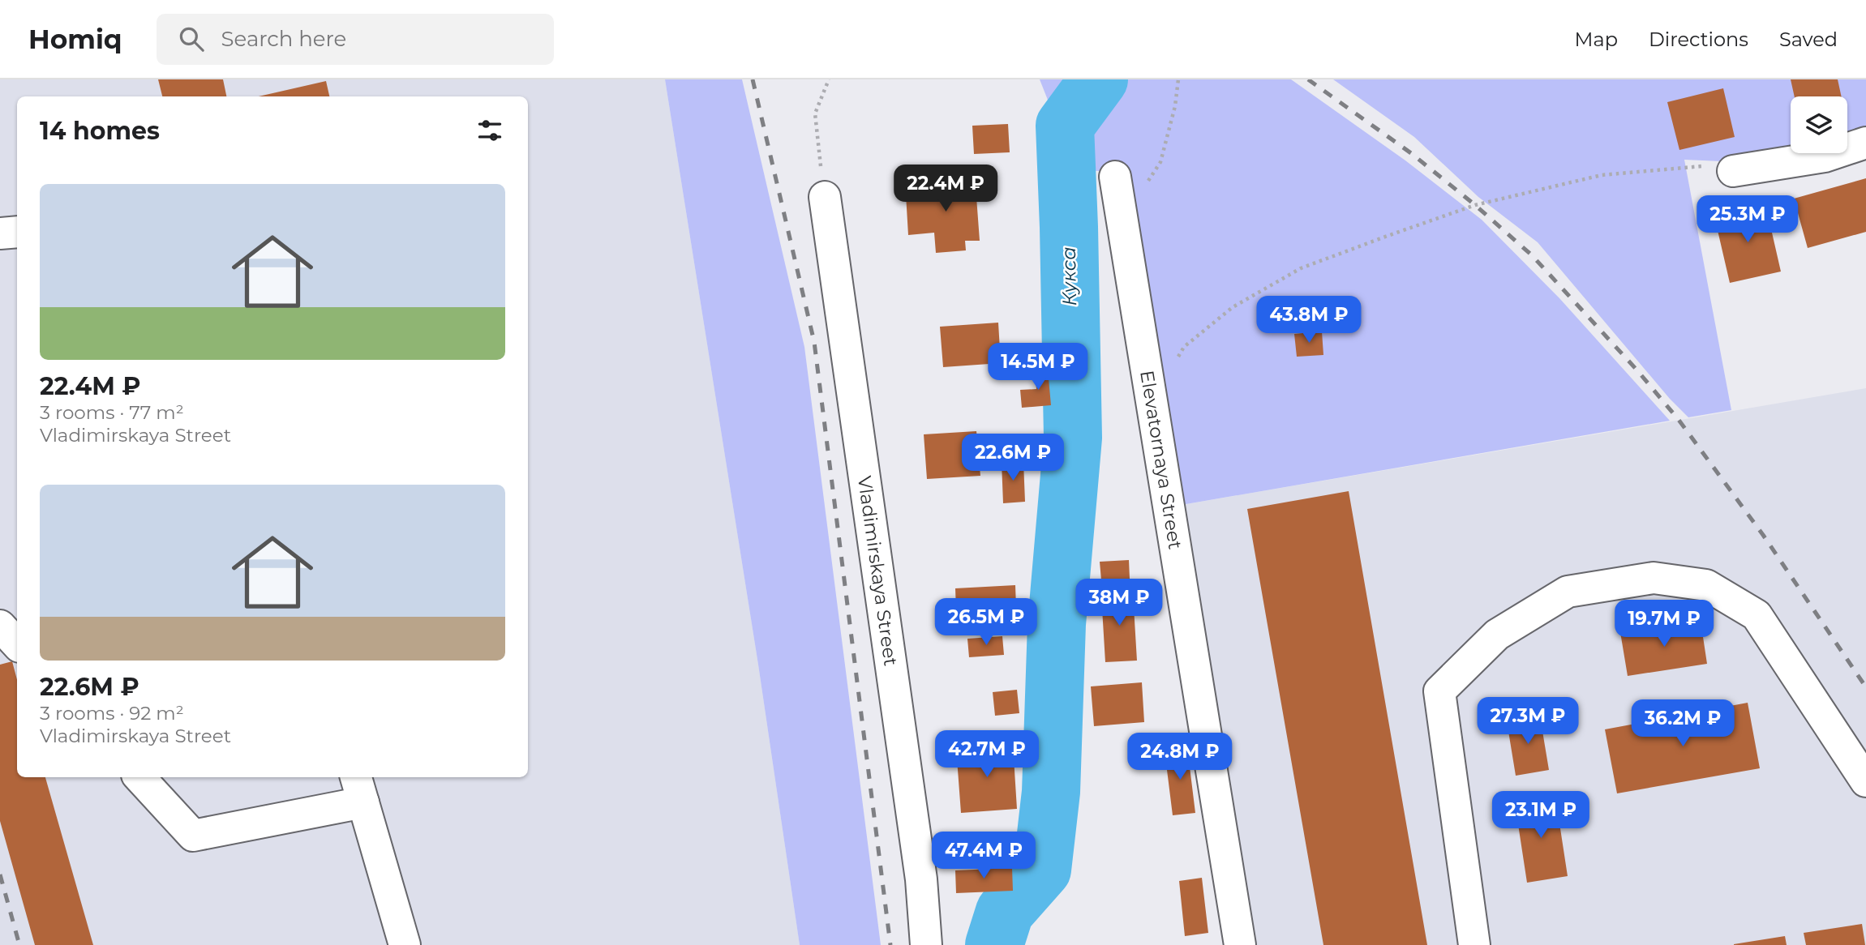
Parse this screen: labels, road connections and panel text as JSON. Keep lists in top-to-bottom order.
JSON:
{
  "streets": {
    "street": ["Elevatornaya Street", "Vladimirskaya Street"]
  },
  "water": ["Кукса"],
  "page": {
    "header": "Homiq",
    "search": "Search here",
    "nav": ["Map", "Directions", "Saved"],
    "heading": "14 homes",
    "price": [
      "22.4M ₽",
      "25.3M ₽",
      "43.8M ₽",
      "14.5M ₽",
      "22.6M ₽",
      "38M ₽",
      "26.5M ₽",
      "19.7M ₽",
      "27.3M ₽",
      "36.2M ₽",
      "42.7M ₽",
      "24.8M ₽",
      "23.1M ₽",
      "47.4M ₽"
    ],
    "list": [
      {
        "name": "22.4M ₽",
        "note": "3 rooms · 77 m² · Vladimirskaya Street"
      },
      {
        "name": "22.6M ₽",
        "note": "3 rooms · 92 m² · Vladimirskaya Street"
      }
    ]
  }
}
